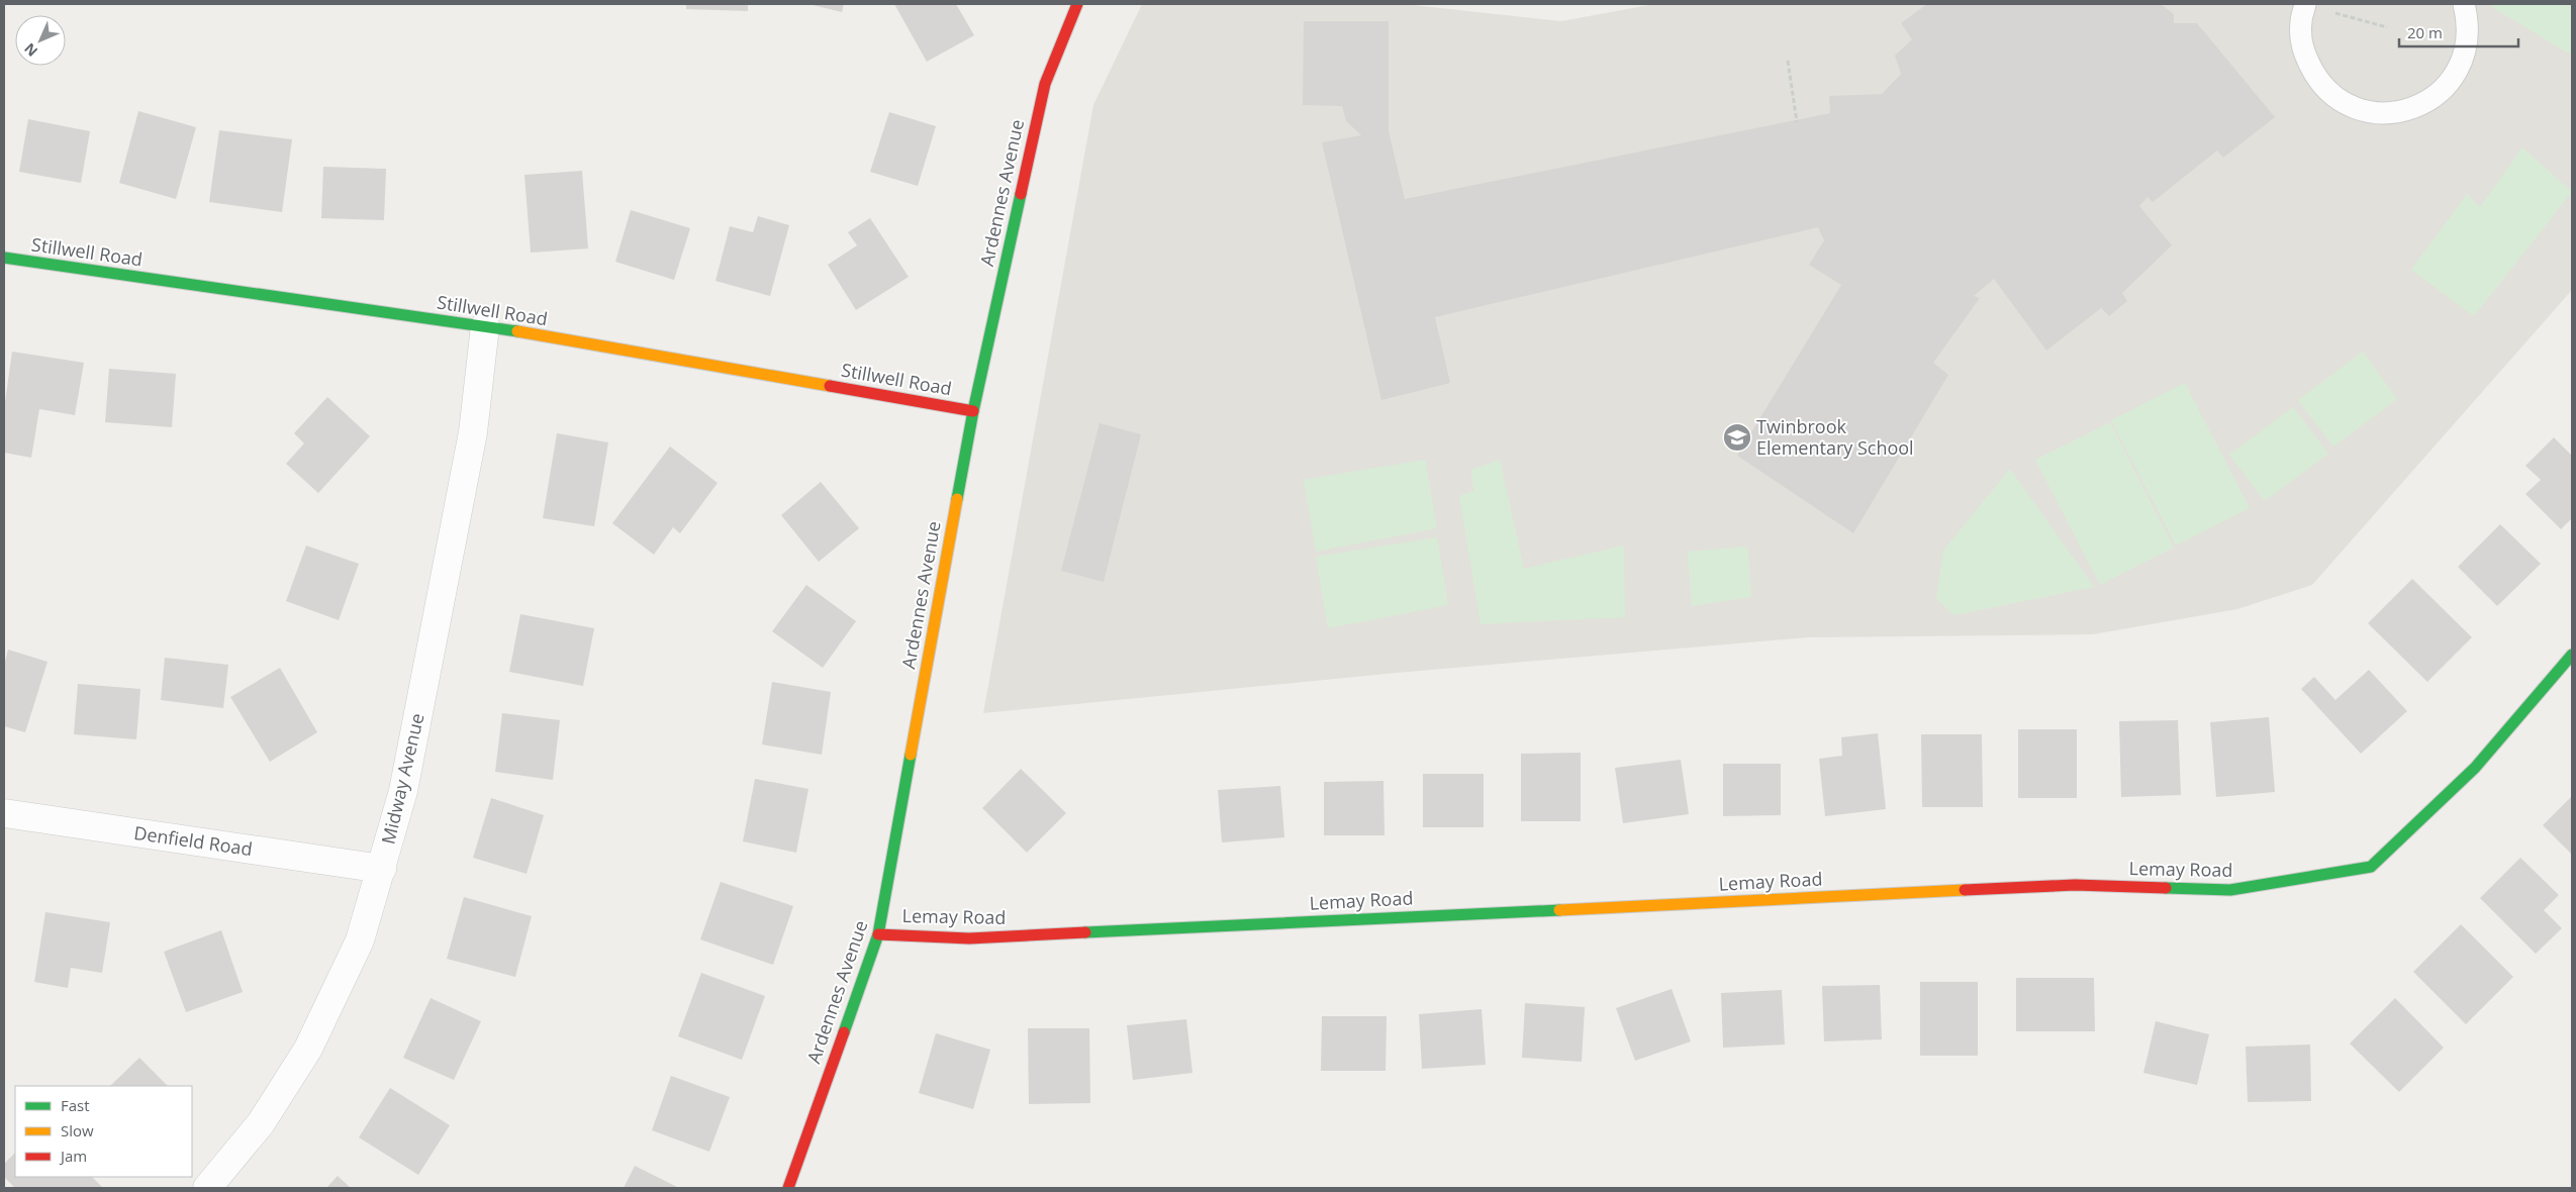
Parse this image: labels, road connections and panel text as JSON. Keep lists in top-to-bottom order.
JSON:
{
  "streets": {
    "street": [
      "Ardennes Avenue",
      "Stillwell Road",
      "Midway Avenue",
      "Denfield Road",
      "Lemay Road"
    ]
  },
  "crossings": [
    ["Ardennes Avenue", "Stillwell Road"],
    ["Ardennes Avenue", "Lemay Road"],
    ["Stillwell Road", "Midway Avenue"],
    ["Midway Avenue", "Denfield Road"]
  ],
  "places": {
    "school or university": ["Twinbrook Elementary School"]
  },
  "legend": ["Fast", "Slow", "Jam"],
  "scale_bar": "20 m",
  "north": "bottom left"
}
